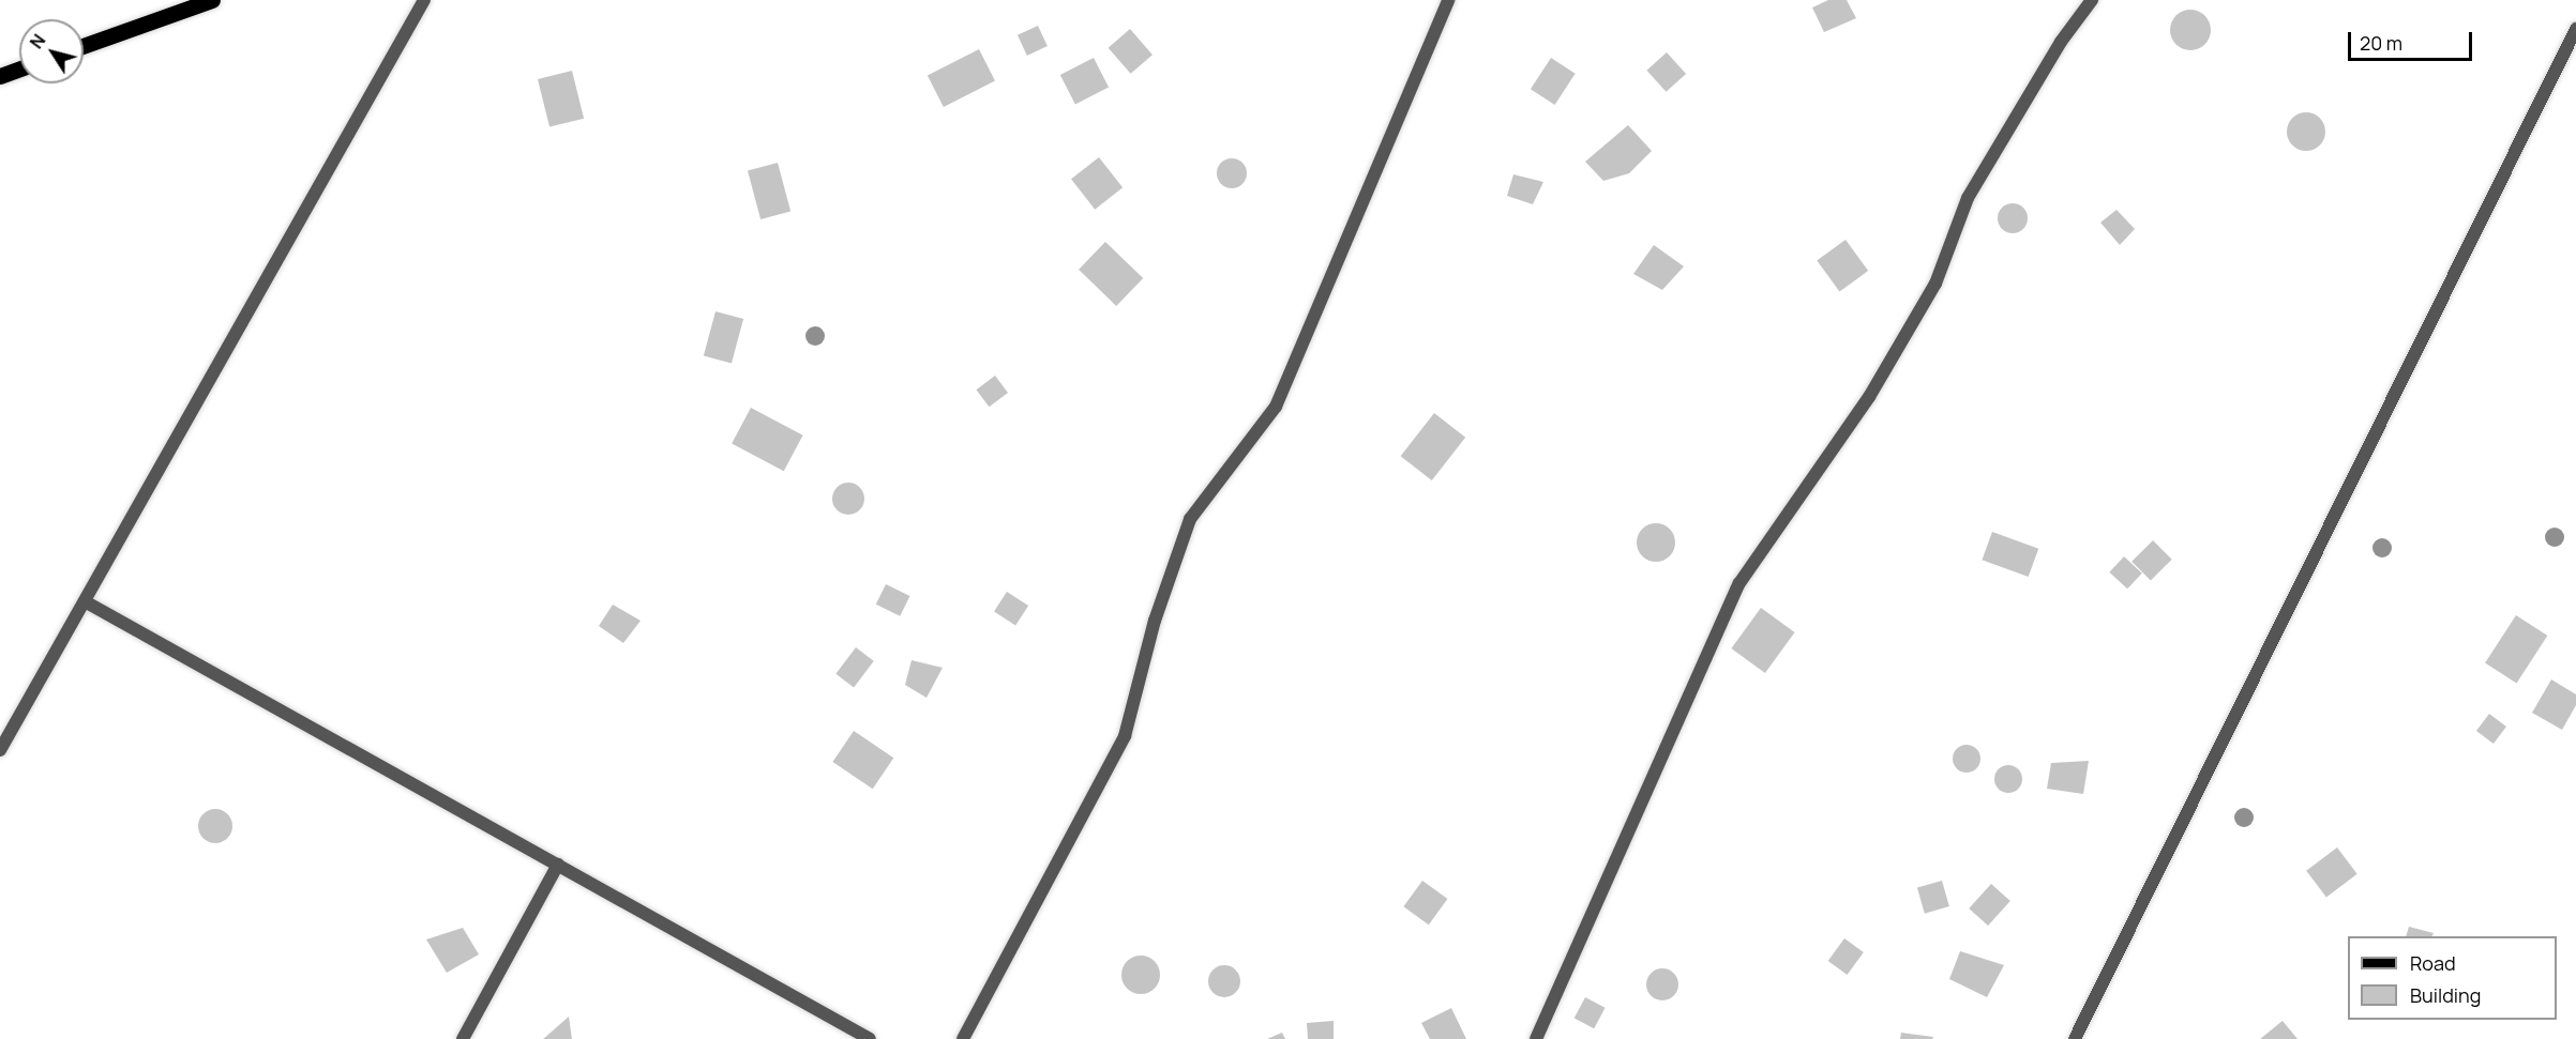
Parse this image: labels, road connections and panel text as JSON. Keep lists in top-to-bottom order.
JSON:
{
  "legend": ["Road", "Building"],
  "scale_bar": "20 m",
  "north": "top left"
}
